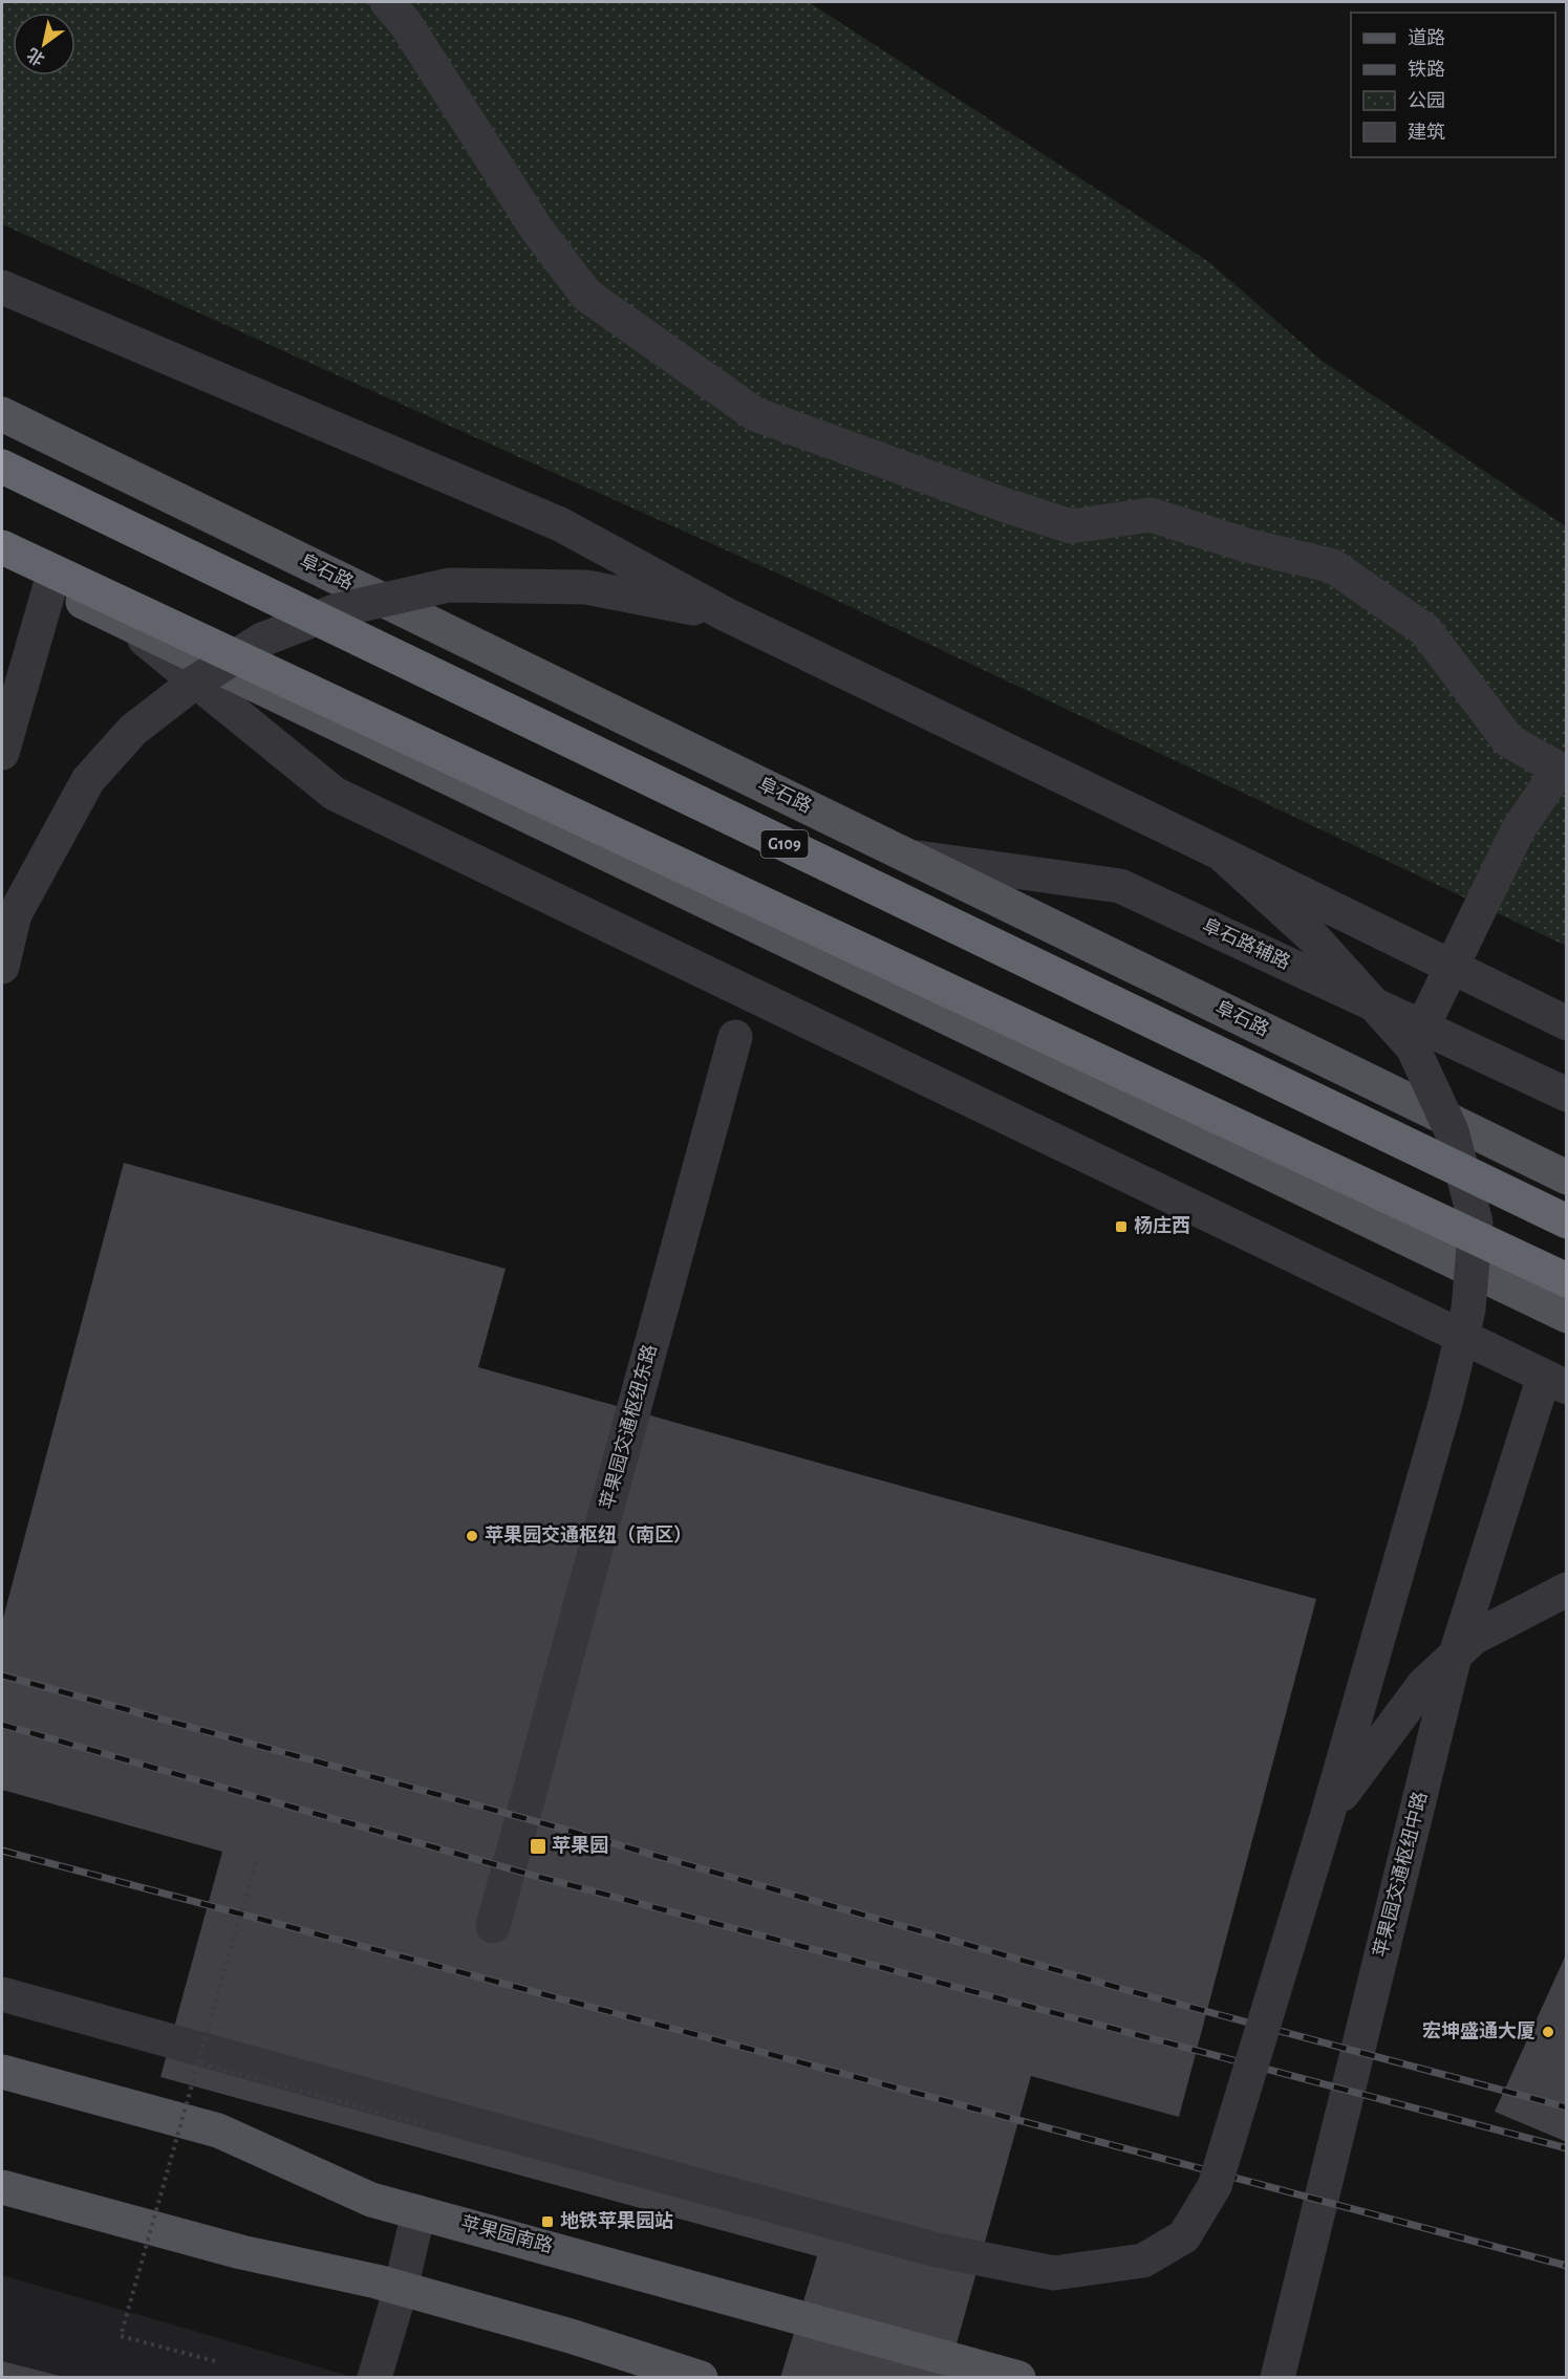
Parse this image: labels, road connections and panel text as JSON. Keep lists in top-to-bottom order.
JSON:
{
  "streets": {
    "highway": ["G109"],
    "main road": ["阜石路", "苹果园南路"],
    "street": ["阜石路辅路", "苹果园交通枢纽东路", "苹果园交通枢纽中路"]
  },
  "crossings": [
    ["阜石路", "阜石路辅路"]
  ],
  "places": {
    "transit": ["杨庄西", "苹果园", "地铁苹果园站"],
    "other": ["苹果园交通枢纽（南区）", "宏坤盛通大厦"]
  },
  "legend": [
    "道路",
    "铁路",
    "公园",
    "建筑"
  ],
  "north": "bottom left"
}
